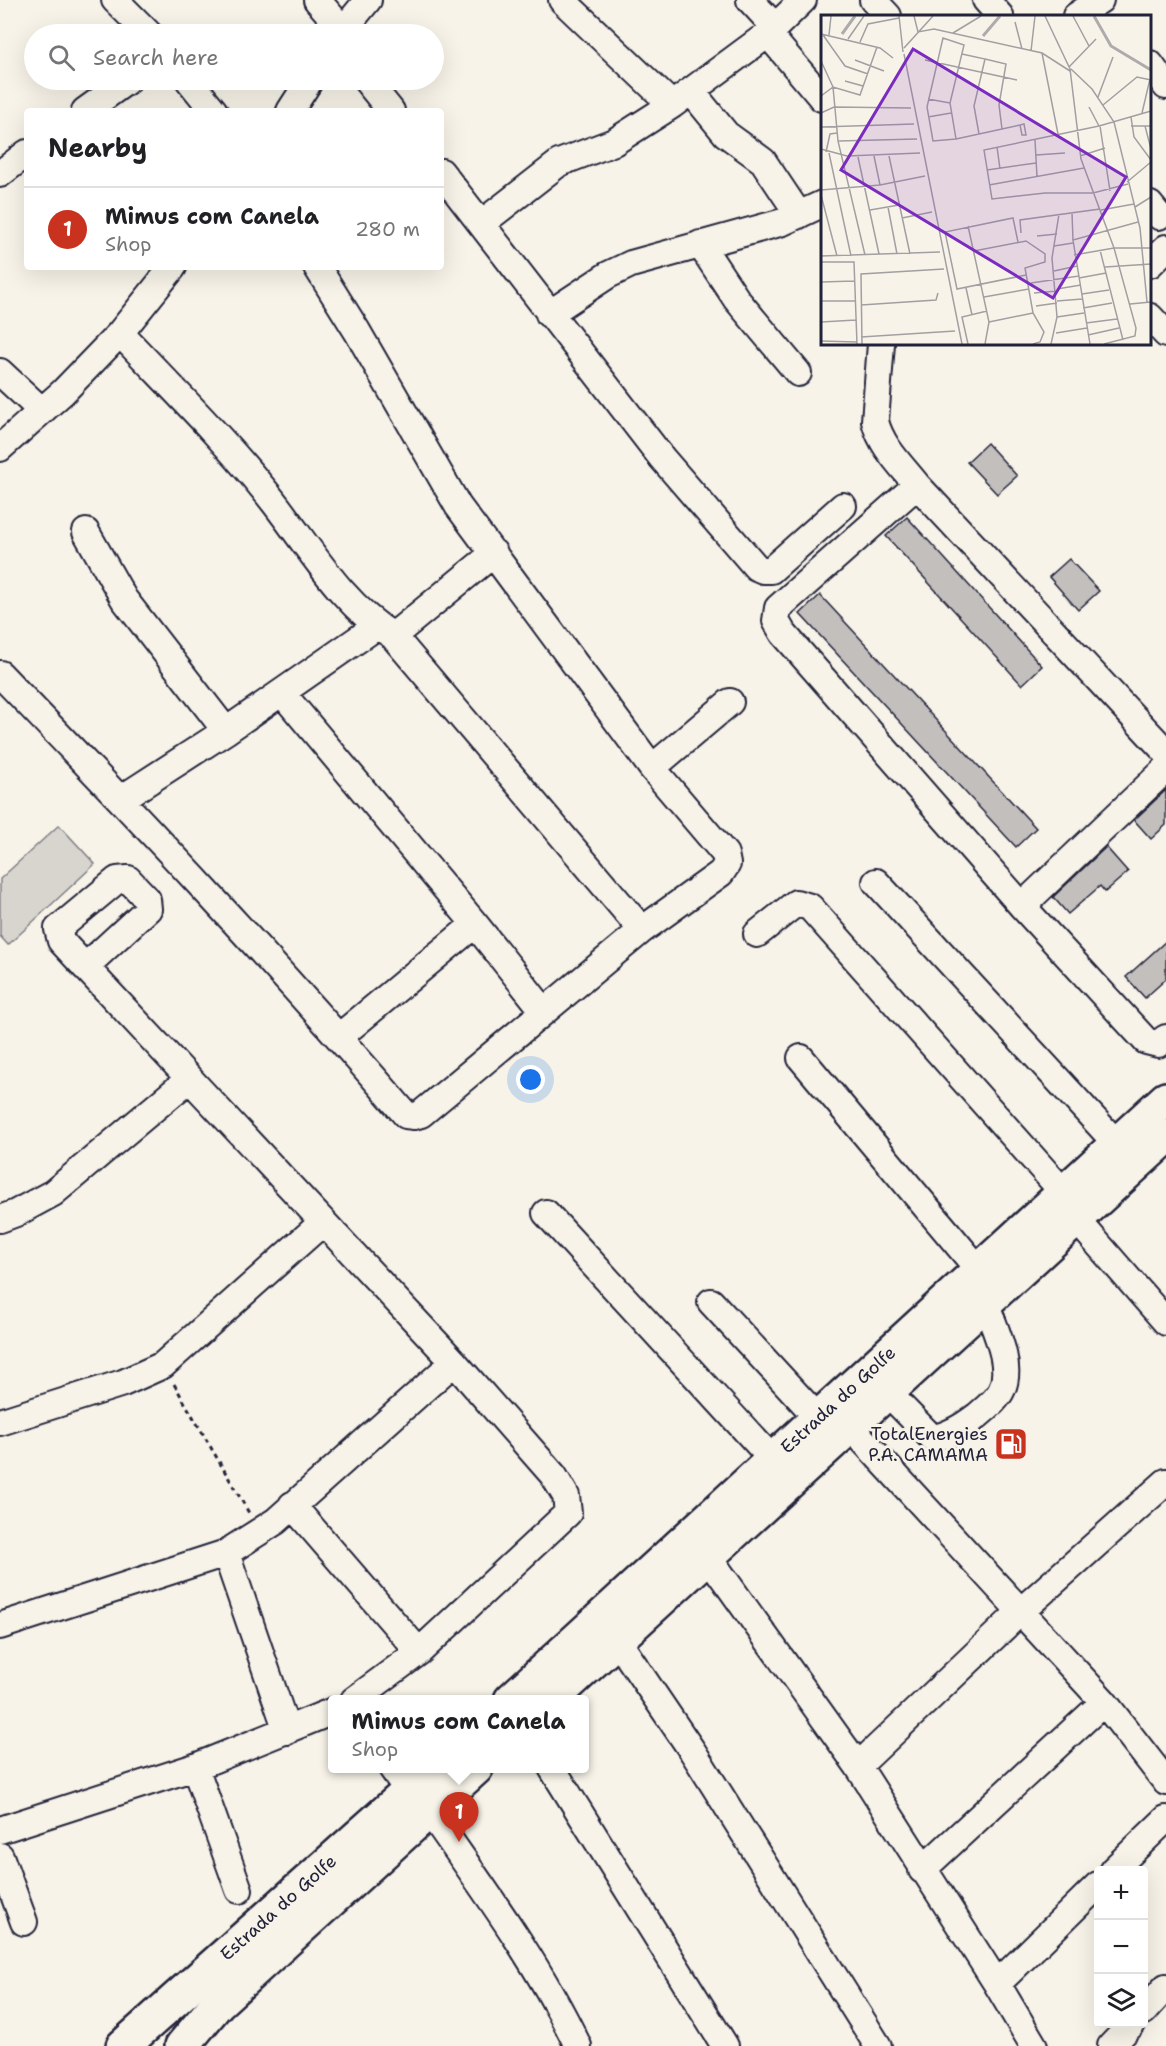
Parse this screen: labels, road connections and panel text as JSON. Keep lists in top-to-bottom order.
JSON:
{
  "streets": {
    "highway": ["Estrada do Golfe"]
  },
  "places": {
    "fuel station": ["TotalEnergies P.A. CAMAMA"]
  },
  "page": {
    "search": "Search here",
    "heading": "Nearby",
    "list": [
      {
        "mark": "1",
        "name": "Mimus com Canela",
        "note": "Shop",
        "value": "280 m"
      }
    ],
    "popup": ["Mimus com Canela", "Shop"],
    "pins": "1",
    "map_buttons": ["+", "−"]
  }
}
